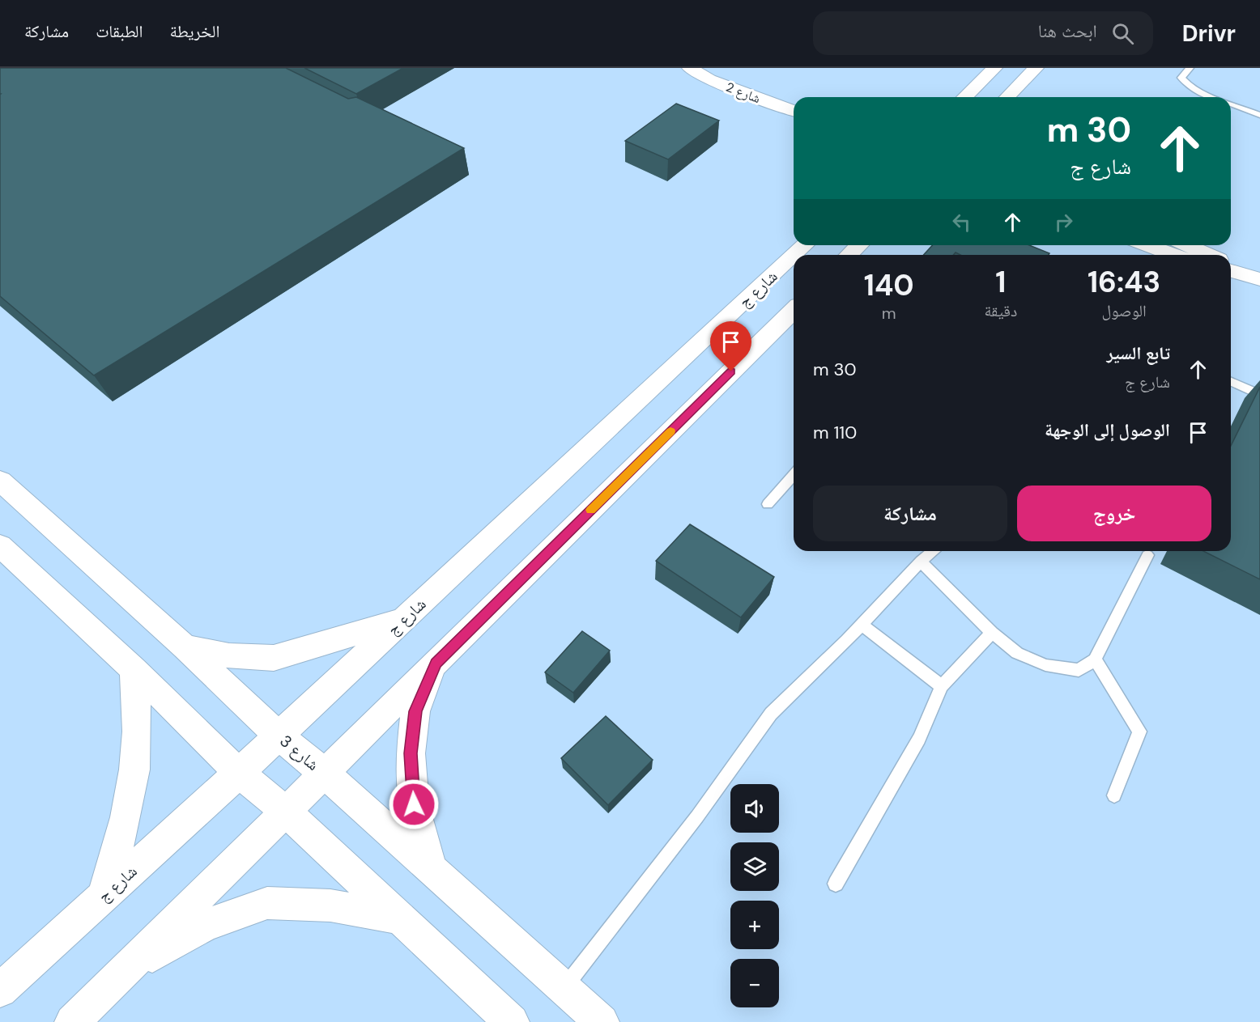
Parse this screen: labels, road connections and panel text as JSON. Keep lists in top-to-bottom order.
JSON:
{
  "streets": {
    "street": ["شارع 2", "شارع ج", "شارع 3"]
  },
  "crossings": [
    ["شارع ج", "شارع 3"]
  ],
  "page": {
    "header": "Drivr",
    "search": "ابحث هنا",
    "nav": ["الخريطة", "الطبقات", "مشاركة"],
    "turn": ["30 m", "شارع ج"],
    "eta": [
      "16:43",
      "الوصول",
      "1",
      "دقيقة",
      "140",
      "m"
    ],
    "list": [
      {
        "name": "تابع السير",
        "note": "شارع ج",
        "value": "30 m"
      },
      {
        "name": "الوصول إلى الوجهة",
        "value": "110 m"
      }
    ],
    "buttons": ["خروج", "مشاركة"],
    "map_buttons": ["+", "−"]
  }
}
